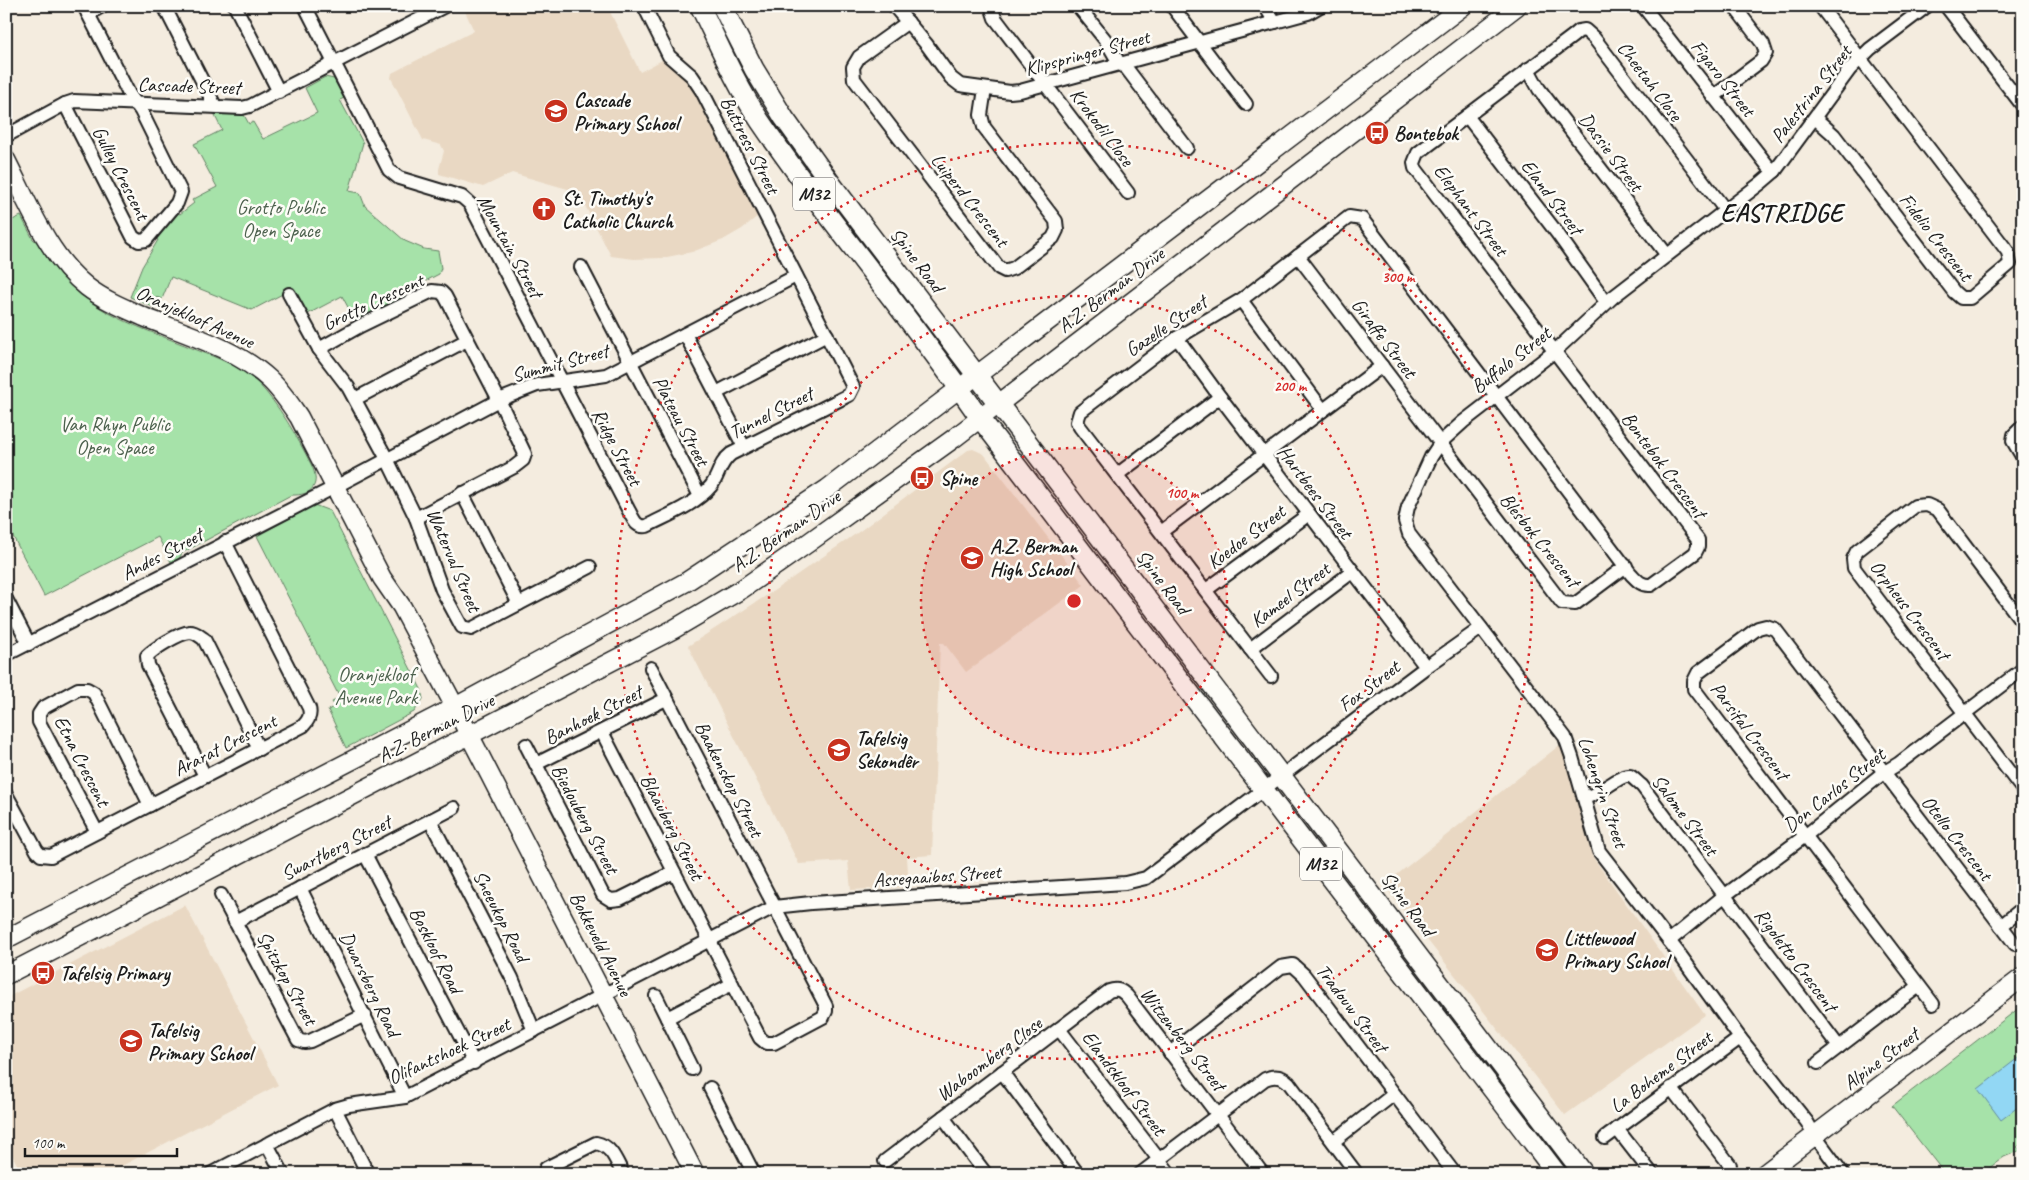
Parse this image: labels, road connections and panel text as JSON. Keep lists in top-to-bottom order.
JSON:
{
  "streets": {
    "main road": ["M32", "Spine Road"],
    "street": [
      "Klipspringer Street",
      "Figaro Street",
      "Cheetah Close",
      "Cascade Street",
      "Palestrina Street",
      "Krokodil Close",
      "Buttress Street",
      "Dassie Street",
      "Gulley Crescent",
      "Eland Street",
      "Luiperd Crescent",
      "Elephant Street",
      "Fidelio Crescent",
      "Mountain Street",
      "A.Z. Berman Drive",
      "Grotto Crescent",
      "Oranjekloof Avenue",
      "Gazelle Street",
      "Giraffe Street",
      "Buffalo Street",
      "Summit Street",
      "Tunnel Street",
      "Plateau Street",
      "Ridge Street",
      "Bontebok Crescent",
      "Hartbees Street",
      "Koedoe Street",
      "Blesbok Crescent",
      "Andes Street",
      "Waterval Street",
      "Kameel Street",
      "Orpheus Crescent",
      "Fox Street",
      "Banhoek Street",
      "Parsifal Crescent",
      "Ararat Crescent",
      "Etna Crescent",
      "Baakenskop Street",
      "Don Carlos Street",
      "Lohengrin Street",
      "Salome Street",
      "Biedouberg Street",
      "Blaauberg Street",
      "Otello Crescent",
      "Swartberg Street",
      "Assegaaibos Street",
      "Sneeukop Road",
      "Bokkeveld Avenue",
      "Boskloof Road",
      "Rigoletto Crescent",
      "Spitzkop Street",
      "Dwarsberg Road",
      "Tradouw Street",
      "Witzenberg Street",
      "Olifantshoek Street",
      "Waboomberg Close",
      "Alpine Street",
      "La Boheme Street",
      "Elandskloof Street"
    ]
  },
  "crossings": [
    ["Klipspringer Street", "Krokodil Close"],
    ["Klipspringer Street", "Luiperd Crescent"],
    ["Figaro Street", "Palestrina Street"],
    ["Figaro Street", "Buffalo Street"],
    ["Cheetah Close", "Dassie Street"],
    ["Cheetah Close", "Elephant Street"],
    ["Cheetah Close", "Buffalo Street"],
    ["Cascade Street", "Gulley Crescent"],
    ["Cascade Street", "Mountain Street"],
    ["Palestrina Street", "Fidelio Crescent"],
    ["Palestrina Street", "Buffalo Street"],
    ["Buttress Street", "Summit Street"],
    ["Buttress Street", "Tunnel Street"],
    ["Dassie Street", "Elephant Street"],
    ["Dassie Street", "Buffalo Street"],
    ["M32", "A.Z. Berman Drive"],
    ["M32", "Fox Street"],
    ["M32", "Assegaaibos Street"],
    ["Eland Street", "Elephant Street"],
    ["Eland Street", "Buffalo Street"],
    ["Elephant Street", "Buffalo Street"],
    ["Elephant Street", "Bontebok Crescent"],
    ["Mountain Street", "Summit Street"],
    ["Mountain Street", "Ridge Street"],
    ["Spine Road", "A.Z. Berman Drive"],
    ["Spine Road", "Fox Street"],
    ["A.Z. Berman Drive", "Oranjekloof Avenue"],
    ["A.Z. Berman Drive", "Bokkeveld Avenue"],
    ["Grotto Crescent", "Summit Street"],
    ["Grotto Crescent", "Waterval Street"],
    ["Oranjekloof Avenue", "Summit Street"],
    ["Oranjekloof Avenue", "Andes Street"],
    ["Oranjekloof Avenue", "Bokkeveld Avenue"],
    ["Gazelle Street", "Giraffe Street"],
    ["Gazelle Street", "Buffalo Street"],
    ["Gazelle Street", "Bontebok Crescent"],
    ["Gazelle Street", "Hartbees Street"],
    ["Gazelle Street", "Koedoe Street"],
    ["Gazelle Street", "Kameel Street"],
    ["Giraffe Street", "Buffalo Street"],
    ["Giraffe Street", "Blesbok Crescent"],
    ["Buffalo Street", "Bontebok Crescent"],
    ["Buffalo Street", "Blesbok Crescent"],
    ["Buffalo Street", "Fox Street"],
    ["Buffalo Street", "Lohengrin Street"],
    ["Summit Street", "Plateau Street"],
    ["Summit Street", "Ridge Street"],
    ["Summit Street", "Andes Street"],
    ["Summit Street", "Waterval Street"],
    ["Tunnel Street", "Plateau Street"],
    ["Tunnel Street", "Ridge Street"],
    ["Bontebok Crescent", "Blesbok Crescent"],
    ["Hartbees Street", "Koedoe Street"],
    ["Hartbees Street", "Kameel Street"],
    ["Hartbees Street", "Fox Street"],
    ["Andes Street", "Ararat Crescent"],
    ["Orpheus Crescent", "Don Carlos Street"],
    ["Fox Street", "Lohengrin Street"],
    ["Fox Street", "Assegaaibos Street"],
    ["Banhoek Street", "Baakenskop Street"],
    ["Banhoek Street", "Biedouberg Street"],
    ["Banhoek Street", "Blaauberg Street"],
    ["Parsifal Crescent", "Don Carlos Street"],
    ["Parsifal Crescent", "Otello Crescent"],
    ["Ararat Crescent", "Etna Crescent"],
    ["Baakenskop Street", "Blaauberg Street"],
    ["Baakenskop Street", "Assegaaibos Street"],
    ["Don Carlos Street", "Lohengrin Street"],
    ["Don Carlos Street", "Salome Street"],
    ["Don Carlos Street", "Otello Crescent"],
    ["Don Carlos Street", "Rigoletto Crescent"],
    ["Lohengrin Street", "Salome Street"],
    ["Lohengrin Street", "Alpine Street"],
    ["Lohengrin Street", "La Boheme Street"],
    ["Salome Street", "Rigoletto Crescent"],
    ["Biedouberg Street", "Blaauberg Street"],
    ["Blaauberg Street", "Assegaaibos Street"],
    ["Swartberg Street", "Sneeukop Road"],
    ["Swartberg Street", "Boskloof Road"],
    ["Swartberg Street", "Spitzkop Street"],
    ["Swartberg Street", "Dwarsberg Road"],
    ["Assegaaibos Street", "Bokkeveld Avenue"],
    ["Assegaaibos Street", "Olifantshoek Street"],
    ["Sneeukop Road", "Olifantshoek Street"],
    ["Bokkeveld Avenue", "Olifantshoek Street"],
    ["Boskloof Road", "Olifantshoek Street"],
    ["Spitzkop Street", "Dwarsberg Road"],
    ["Dwarsberg Road", "Olifantshoek Street"],
    ["Tradouw Street", "Witzenberg Street"],
    ["Witzenberg Street", "Waboomberg Close"],
    ["Waboomberg Close", "Elandskloof Street"]
  ],
  "districts": ["EASTRIDGE"],
  "parks": ["Grotto Public Open Space", "Van Rhyn Public Open Space", "Oranjekloof Avenue Park"],
  "places": {
    "school or university": [
      "Cascade Primary School",
      "A.Z. Berman High School",
      "Tafelsig Sekondêr",
      "Littlewood Primary School",
      "Tafelsig Primary School"
    ],
    "bus stop": ["Bontebok", "Spine", "Tafelsig Primary"],
    "church": ["St. Timothy's Catholic Church"]
  },
  "scale_bar": "100 m",
  "rings": ["300 m", "200 m", "100 m"]
}
